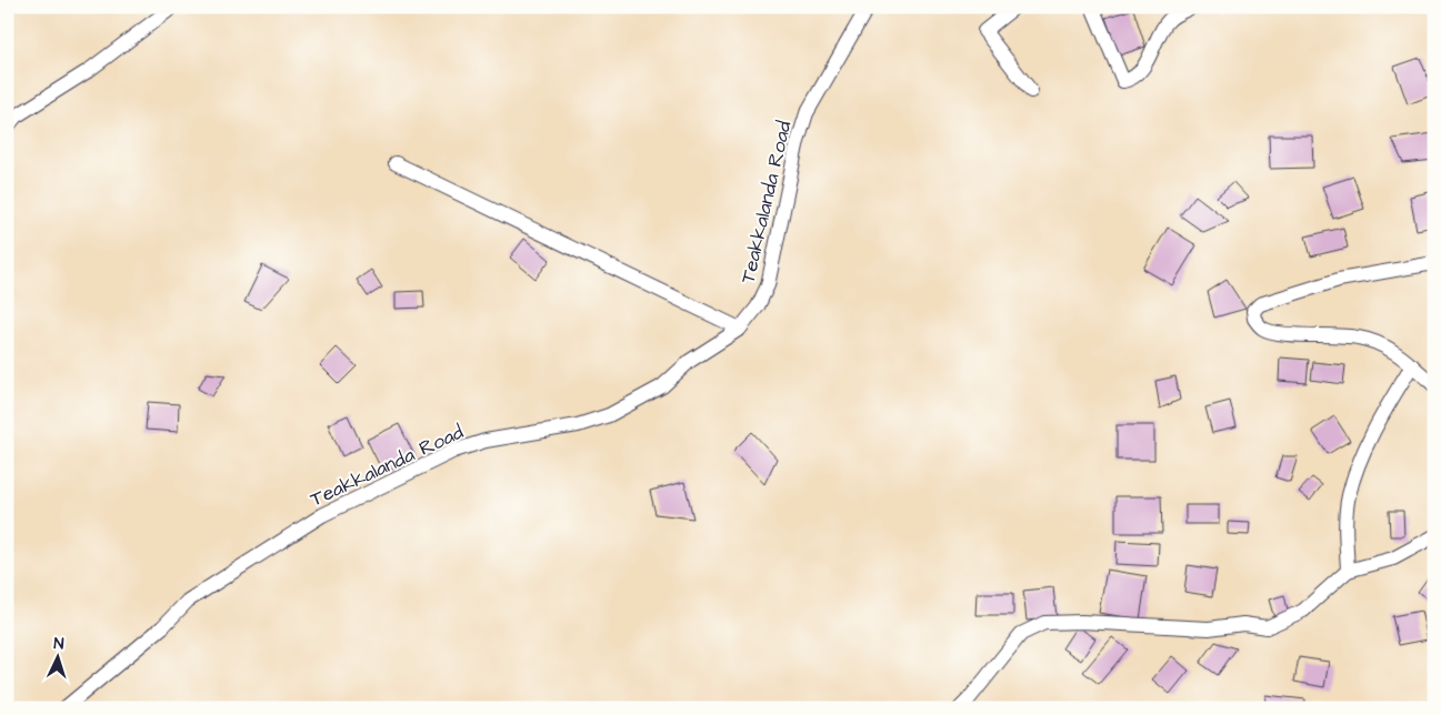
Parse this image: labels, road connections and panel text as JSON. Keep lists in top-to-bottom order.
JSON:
{
  "streets": {
    "street": ["Teakkalanda Road"]
  },
  "north": "top"
}
